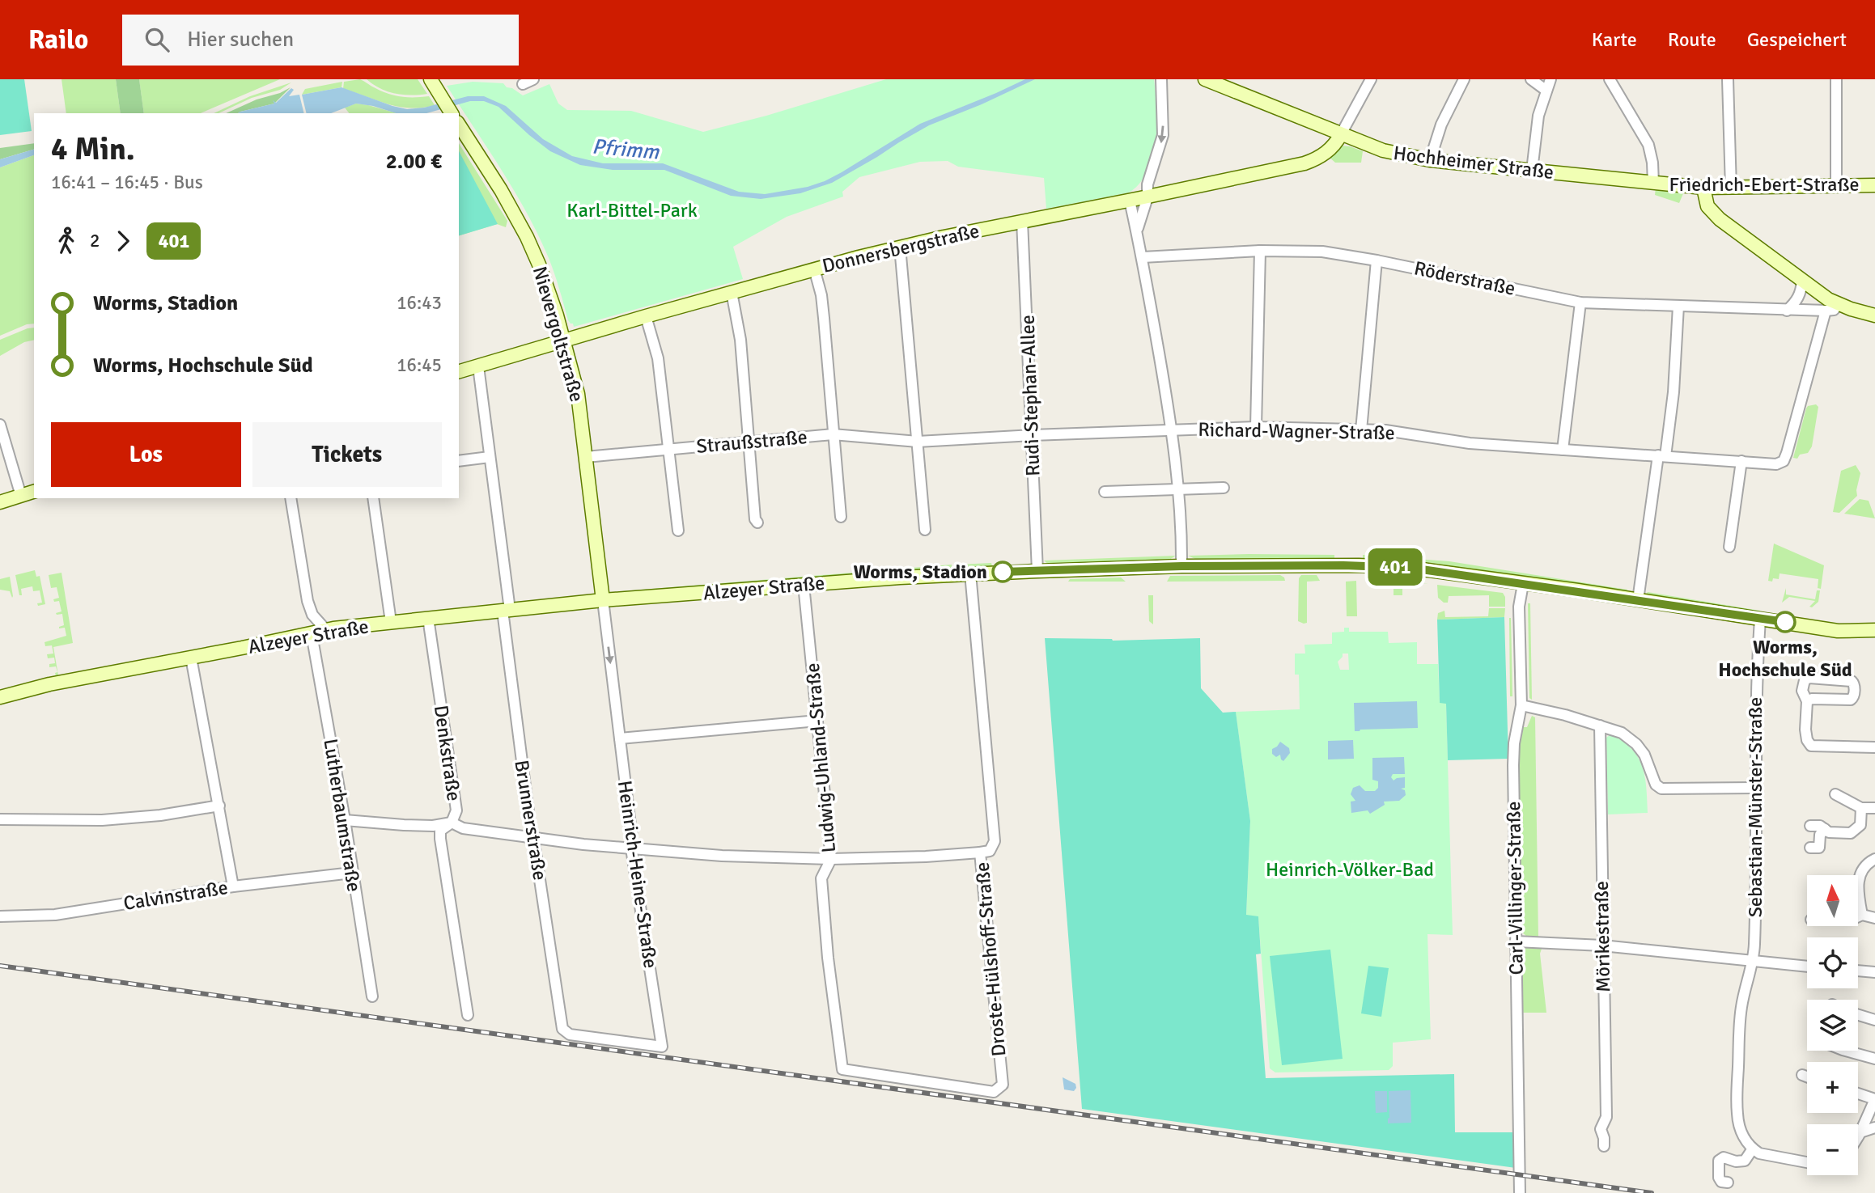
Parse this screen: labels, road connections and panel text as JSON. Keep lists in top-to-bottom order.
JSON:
{
  "streets": {
    "street": [
      "Hochheimer Straße",
      "Friedrich-Ebert-Straße",
      "Donnersbergstraße",
      "Röderstraße",
      "Nievergoltstraße",
      "Rudi-Stephan-Allee",
      "Richard-Wagner-Straße",
      "Straußstraße",
      "Alzeyer Straße",
      "Denkstraße",
      "Ludwig-Uhland-Straße",
      "Sebastian-Münster-Straße",
      "Lutherbaumstraße",
      "Brunnerstraße",
      "Heinrich-Heine-Straße",
      "Carl-Villinger-Straße",
      "Calvinstraße",
      "Mörikestraße",
      "Droste-Hülshoff-Straße"
    ]
  },
  "crossings": [
    ["Hochheimer Straße", "Friedrich-Ebert-Straße"],
    ["Hochheimer Straße", "Donnersbergstraße"],
    ["Donnersbergstraße", "Nievergoltstraße"],
    ["Donnersbergstraße", "Rudi-Stephan-Allee"],
    ["Donnersbergstraße", "Brunnerstraße"],
    ["Röderstraße", "Richard-Wagner-Straße"],
    ["Nievergoltstraße", "Straußstraße"],
    ["Nievergoltstraße", "Alzeyer Straße"],
    ["Nievergoltstraße", "Heinrich-Heine-Straße"],
    ["Rudi-Stephan-Allee", "Richard-Wagner-Straße"],
    ["Rudi-Stephan-Allee", "Alzeyer Straße"],
    ["Richard-Wagner-Straße", "Straußstraße"],
    ["Alzeyer Straße", "Denkstraße"],
    ["Alzeyer Straße", "Ludwig-Uhland-Straße"],
    ["Alzeyer Straße", "Sebastian-Münster-Straße"],
    ["Alzeyer Straße", "Lutherbaumstraße"],
    ["Alzeyer Straße", "Brunnerstraße"],
    ["Alzeyer Straße", "Heinrich-Heine-Straße"],
    ["Alzeyer Straße", "Carl-Villinger-Straße"],
    ["Alzeyer Straße", "Droste-Hülshoff-Straße"],
    ["Ludwig-Uhland-Straße", "Droste-Hülshoff-Straße"],
    ["Lutherbaumstraße", "Calvinstraße"],
    ["Brunnerstraße", "Heinrich-Heine-Straße"]
  ],
  "water": ["Pfrimm"],
  "parks": ["Karl-Bittel-Park", "Heinrich-Völker-Bad"],
  "places": ["Worms, Stadion", "Worms, Hochschule Süd"],
  "lines": ["bus line 401"],
  "north": "top",
  "page": {
    "header": "Railo",
    "search": "Hier suchen",
    "nav": ["Karte", "Route", "Gespeichert"],
    "on_map": "401",
    "heading": ["4 Min.", "16:41 – 16:45 · Bus", "2.00 €"],
    "legs": ["2", "401"],
    "list": [
      {
        "name": "Worms, Stadion",
        "value": "16:43"
      },
      {
        "name": "Worms, Hochschule Süd",
        "value": "16:45"
      }
    ],
    "buttons": ["Los", "Tickets"],
    "map_buttons": ["+", "−"]
  }
}
